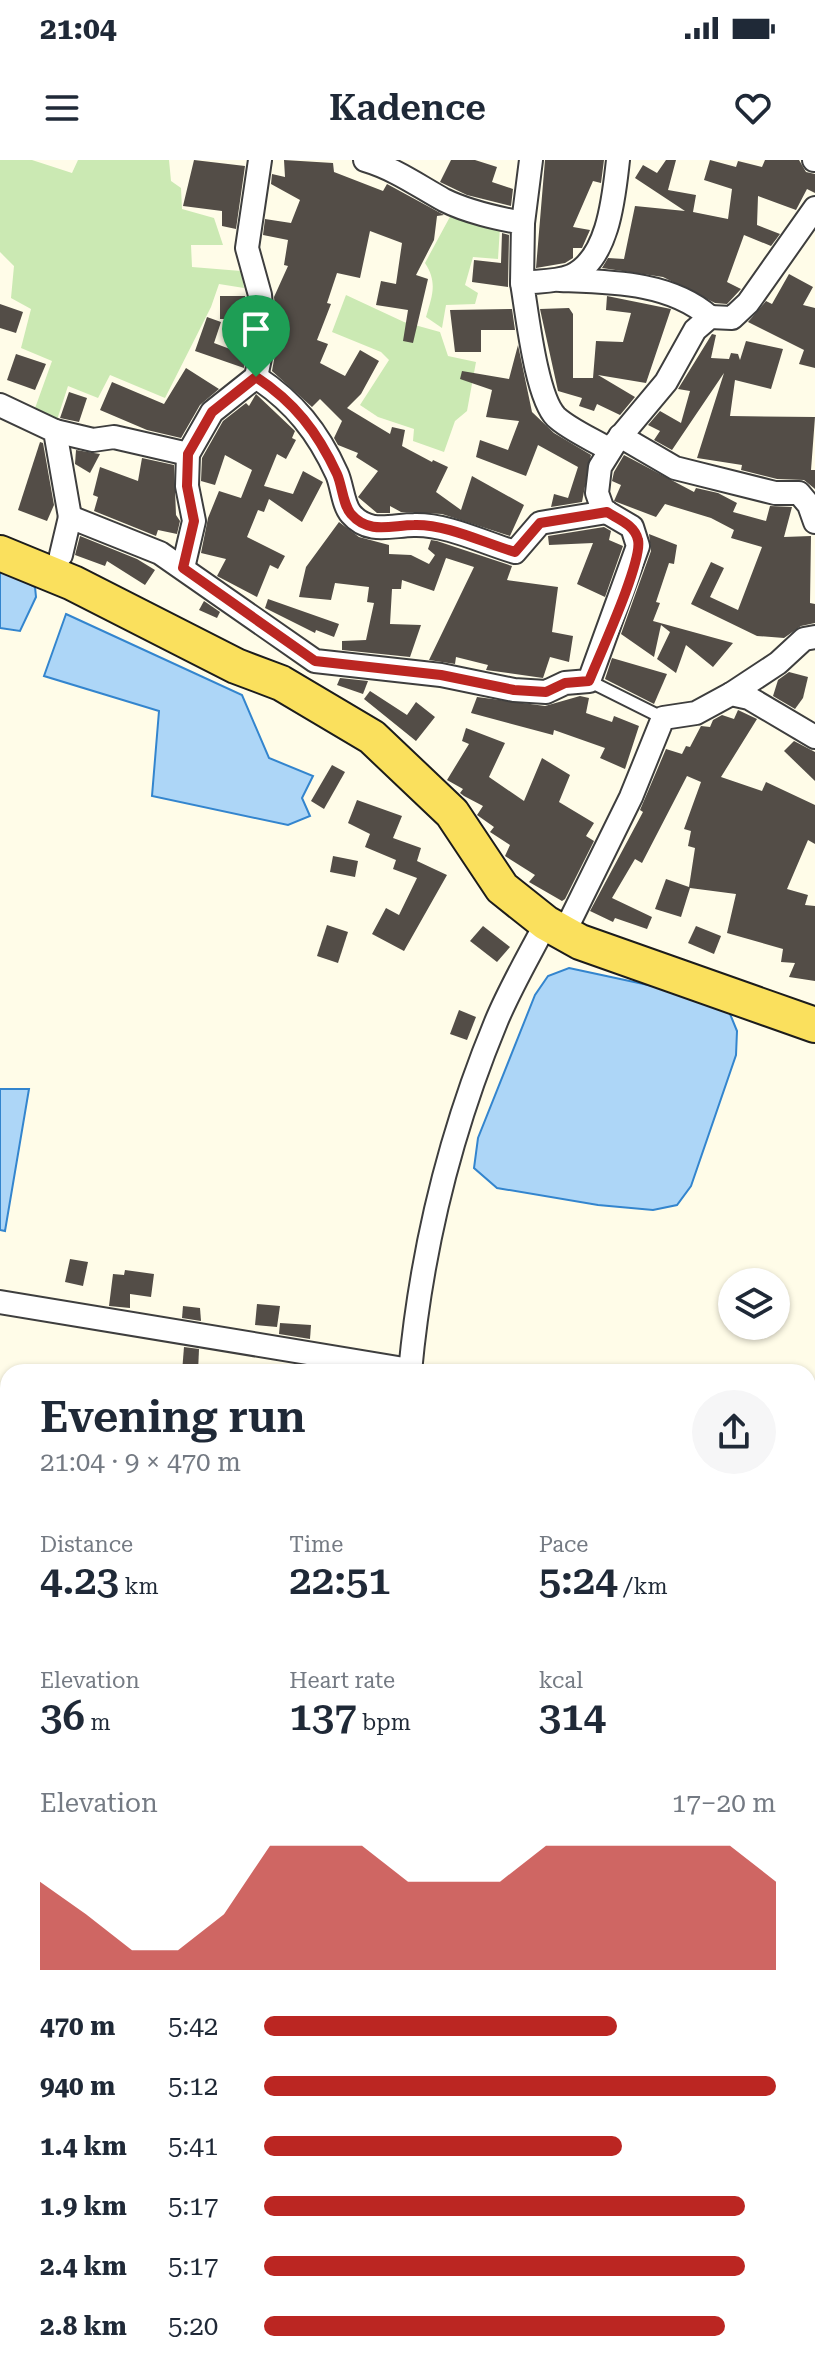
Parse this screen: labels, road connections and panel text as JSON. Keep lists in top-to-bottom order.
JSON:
{
  "page": {
    "status": "21:04",
    "header": "Kadence",
    "heading": ["Evening run", "21:04 · 9 × 470 m"],
    "stats": [
      ["Distance", "4.23 km"],
      ["Time", "22:51"],
      ["Pace", "5:24 /km"],
      ["Elevation", "36 m"],
      ["Heart rate", "137 bpm"],
      ["kcal", "314"]
    ],
    "chart": ["Elevation", "17–20 m"],
    "list": [
      {
        "name": "470 m",
        "note": "5:42"
      },
      {
        "name": "940 m",
        "note": "5:12"
      },
      {
        "name": "1.4 km",
        "note": "5:41"
      },
      {
        "name": "1.9 km",
        "note": "5:17"
      },
      {
        "name": "2.4 km",
        "note": "5:17"
      },
      {
        "name": "2.8 km",
        "note": "5:20"
      }
    ]
  }
}
